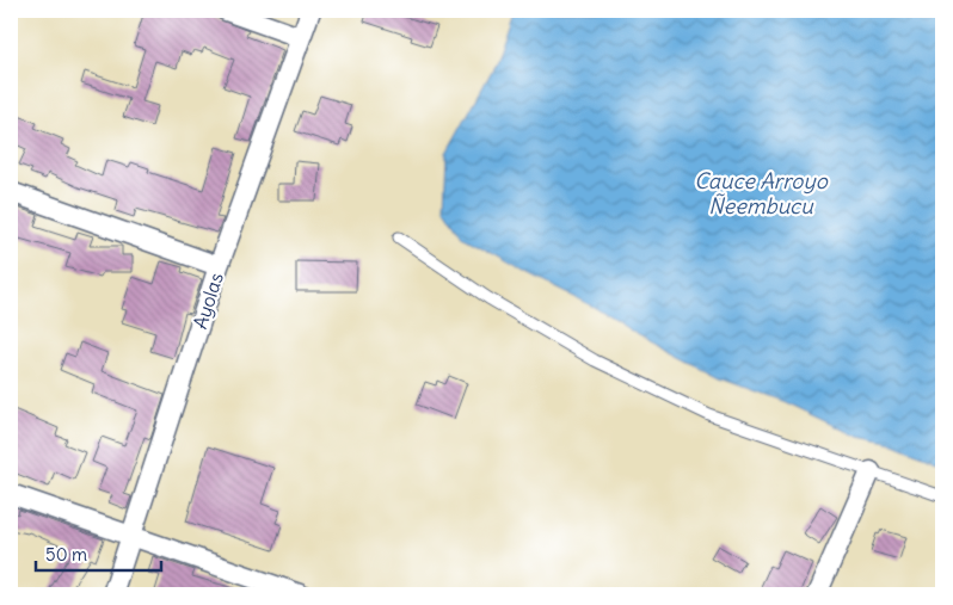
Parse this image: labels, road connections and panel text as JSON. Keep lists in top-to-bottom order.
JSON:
{
  "streets": {
    "street": ["Ayolas"]
  },
  "water": ["Cauce Arroyo Ñeembucu"],
  "scale_bar": "50 m"
}
